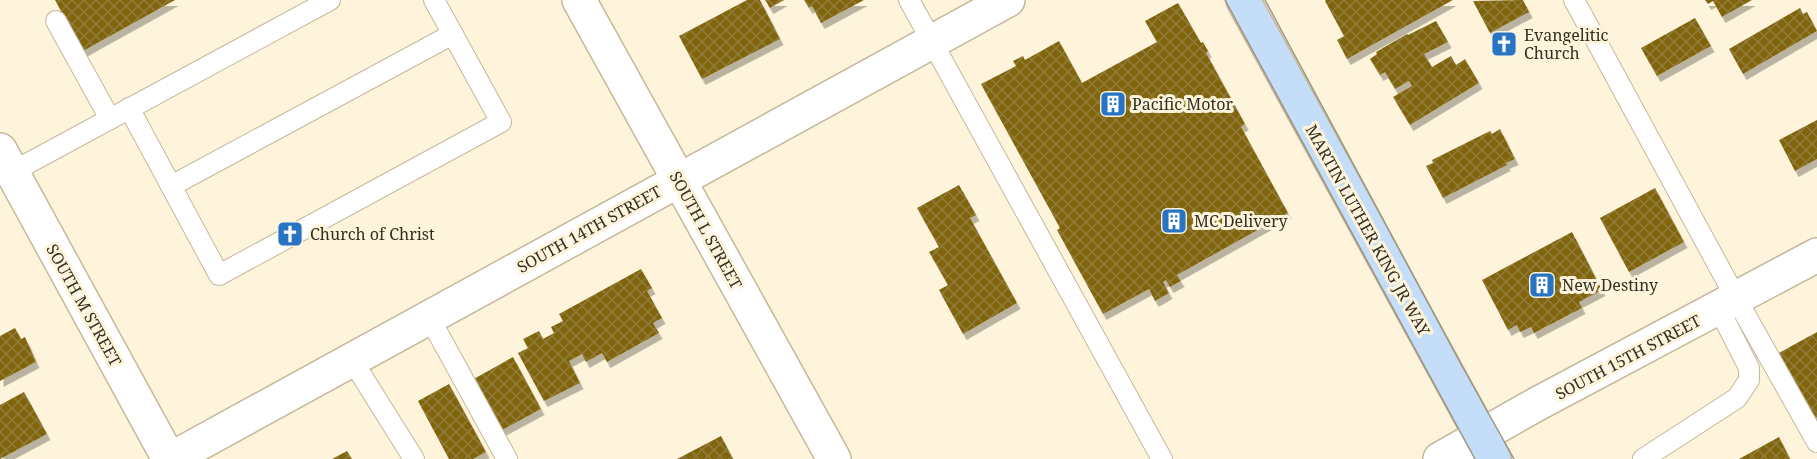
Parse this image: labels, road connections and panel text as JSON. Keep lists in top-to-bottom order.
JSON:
{
  "streets": {
    "main road": ["MARTIN LUTHER KING JR WAY"],
    "street": [
      "SOUTH 14TH STREET",
      "SOUTH L STREET",
      "SOUTH M STREET",
      "SOUTH 15TH STREET"
    ]
  },
  "crossings": [
    ["SOUTH 14TH STREET", "SOUTH L STREET"],
    ["SOUTH 14TH STREET", "SOUTH M STREET"],
    ["MARTIN LUTHER KING JR WAY", "SOUTH 15TH STREET"]
  ],
  "places": {
    "church": ["Evangelitic Church", "Church of Christ"],
    "building": ["Pacific Motor", "MC Delivery", "New Destiny"]
  }
}
